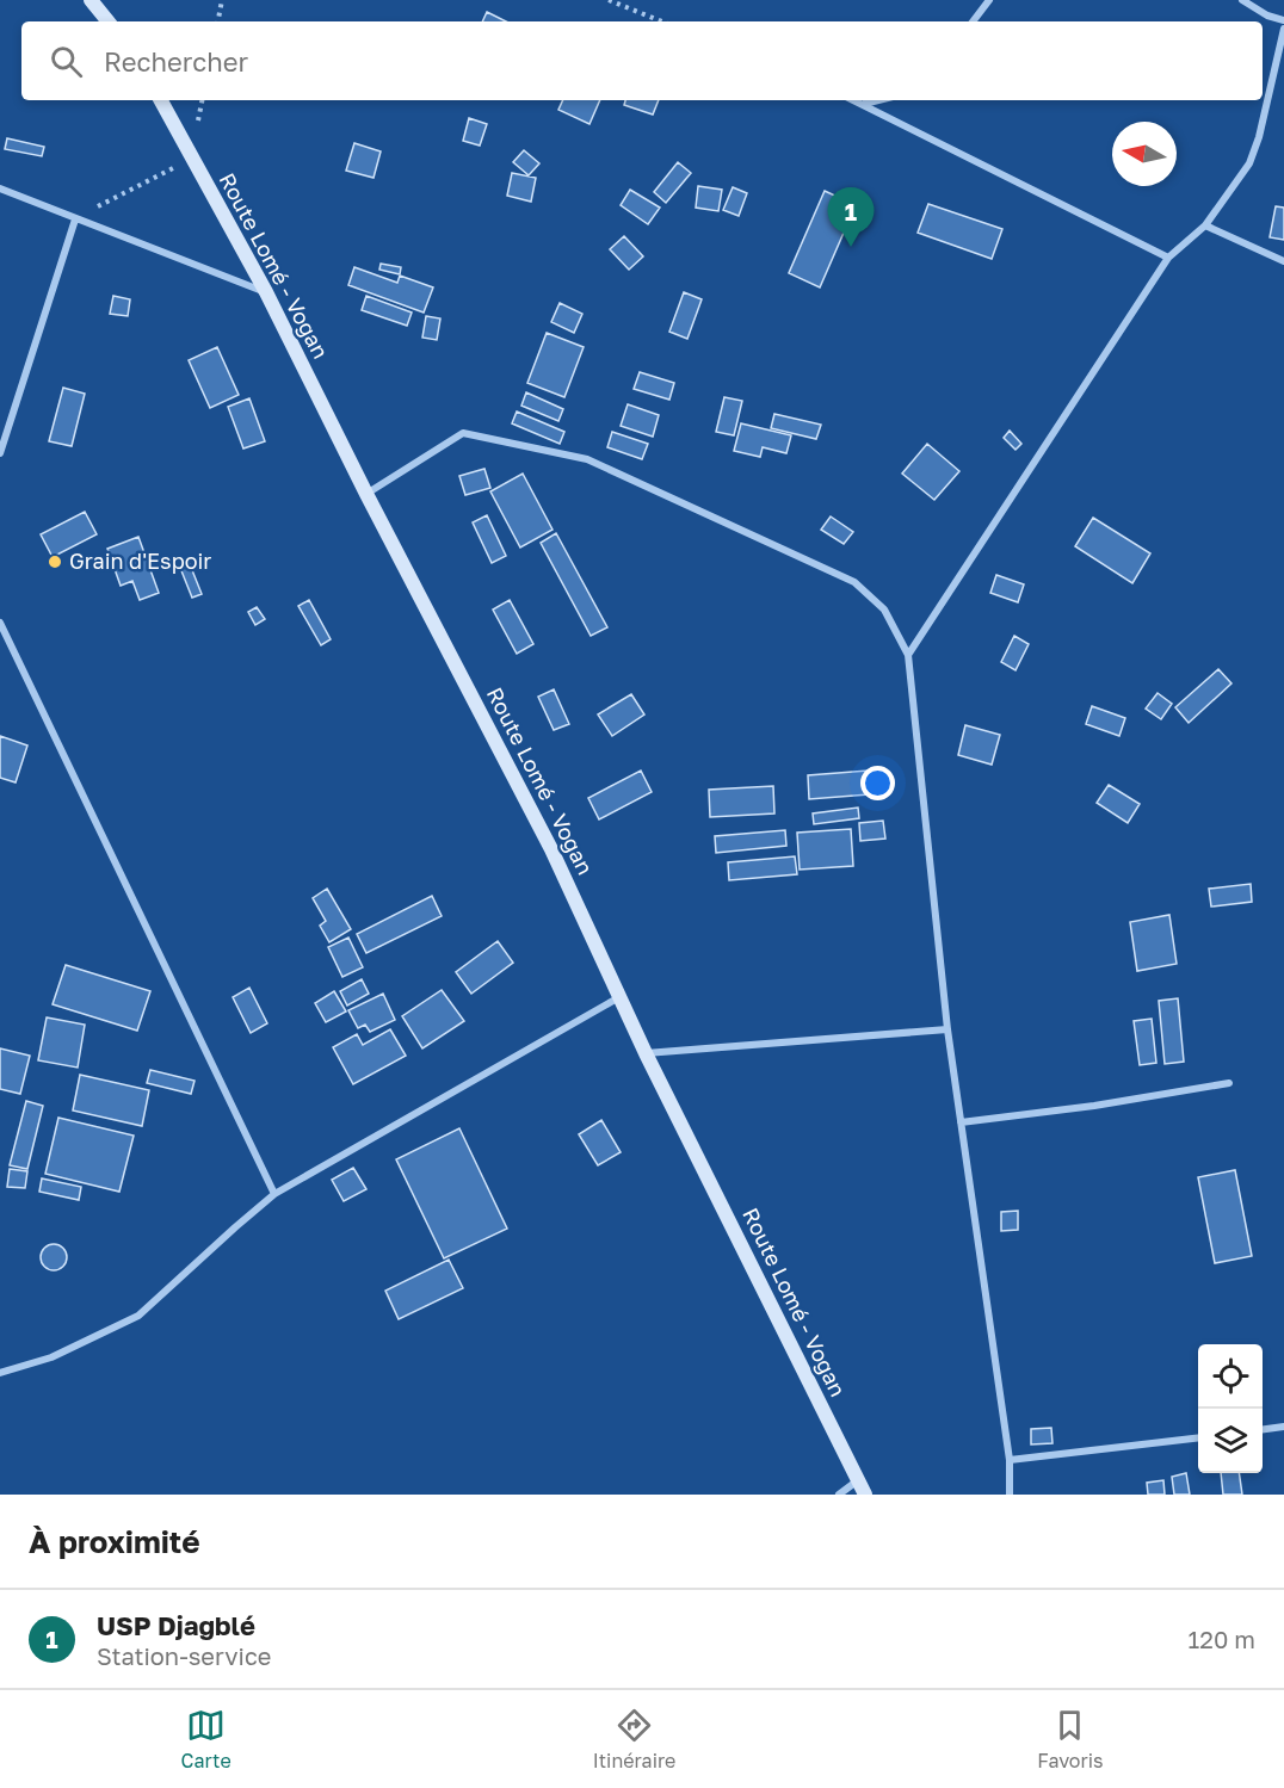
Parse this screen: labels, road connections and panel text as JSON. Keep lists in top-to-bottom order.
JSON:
{
  "streets": {
    "main road": ["Route Lomé - Vogan"]
  },
  "places": ["Grain d'Espoir"],
  "north": "left",
  "page": {
    "search": "Rechercher",
    "pins": "1",
    "heading": "À proximité",
    "list": [
      {
        "mark": "1",
        "name": "USP Djagblé",
        "note": "Station-service",
        "value": "120 m"
      }
    ],
    "nav": ["Carte", "Itinéraire", "Favoris"]
  }
}
